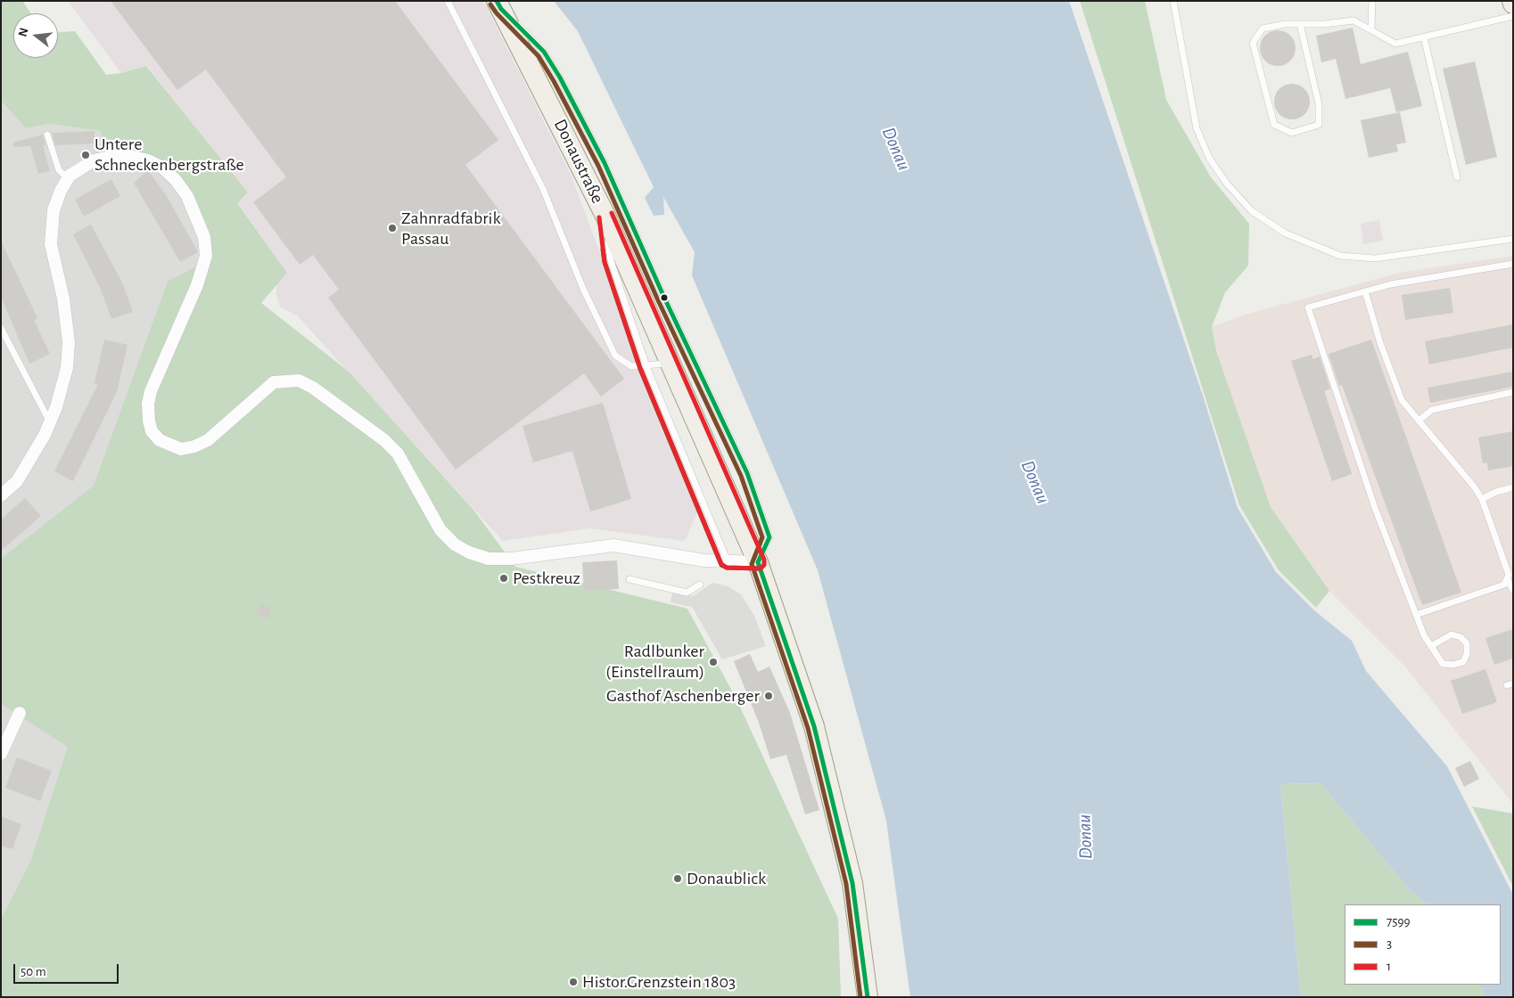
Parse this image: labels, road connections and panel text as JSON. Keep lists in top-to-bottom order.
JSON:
{
  "streets": {
    "main road": ["Donaustraße"]
  },
  "water": ["Donau"],
  "places": [
    "Untere Schneckenbergstraße",
    "Zahnradfabrik Passau",
    "Pestkreuz",
    "Radlbunker (Einstellraum)",
    "Gasthof Aschenberger",
    "Donaublick",
    "Histor.Grenzstein 1803"
  ],
  "lines": ["transit line 7599", "transit line 3", "transit line 1"],
  "legend": ["7599", "3", "1"],
  "scale_bar": "50 m",
  "north": "left"
}
